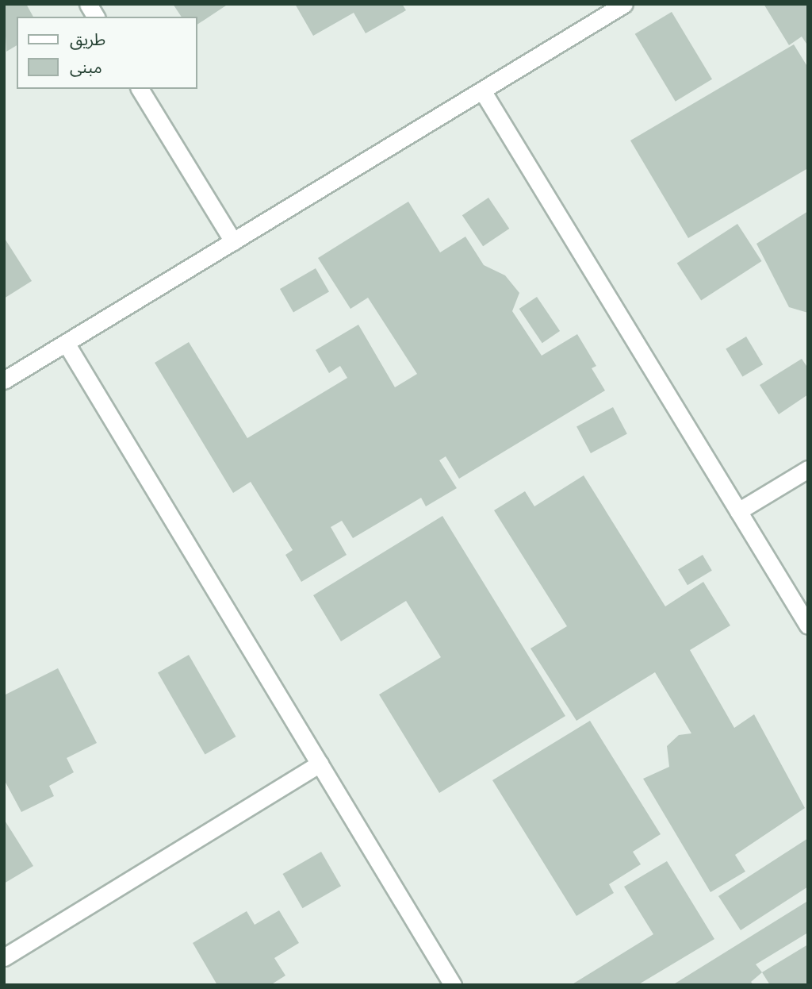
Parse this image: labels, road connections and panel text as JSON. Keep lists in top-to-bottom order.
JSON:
{
  "legend": ["طريق", "مبنى"]
}
